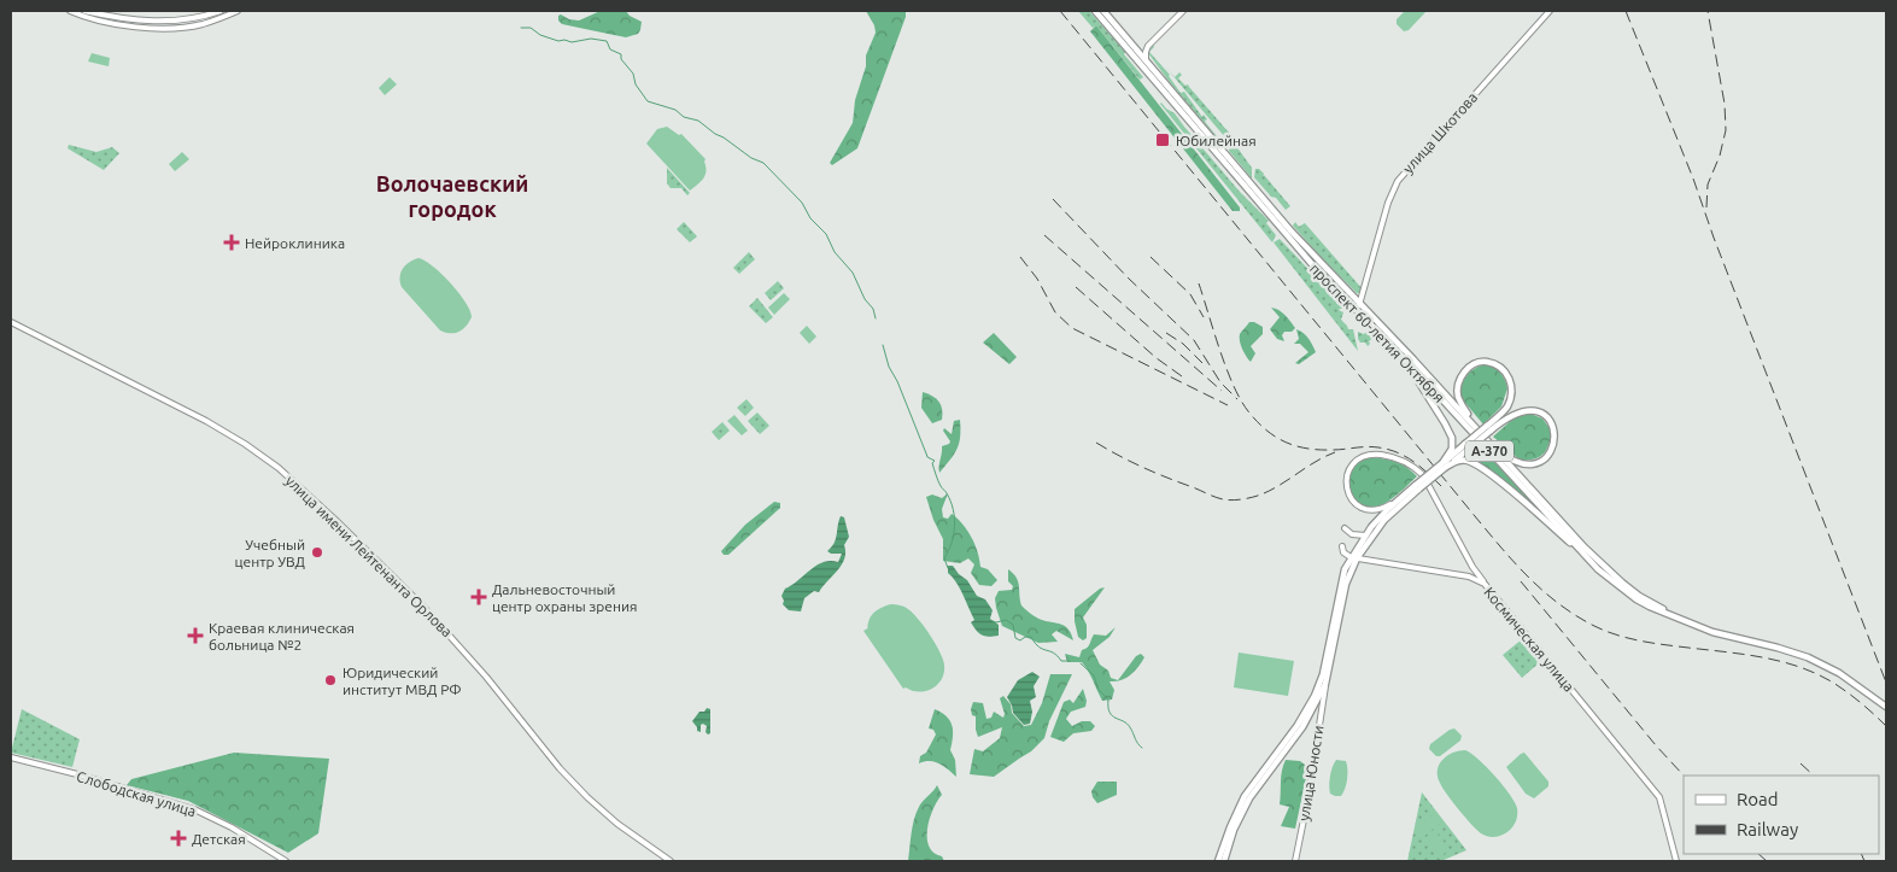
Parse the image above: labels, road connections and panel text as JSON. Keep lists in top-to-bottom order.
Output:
{
  "streets": {
    "main road": ["проспект 60-летия Октября", "А-370"],
    "street": [
      "улица Шкотова",
      "улица имени Лейтенанта Орлова",
      "Космическая улица",
      "улица Юности",
      "Слободская улица"
    ]
  },
  "crossings": [
    ["улица Шкотова", "проспект 60-летия Октября"]
  ],
  "districts": ["Волочаевский городок"],
  "places": {
    "transit": ["Юбилейная"],
    "health": [
      "Нейроклиника",
      "Дальневосточный центр охраны зрения",
      "Краевая клиническая больница №2",
      "Детская"
    ],
    "other": ["Учебный центр УВД", "Юридический институт МВД РФ"]
  },
  "legend": ["Road", "Railway"]
}
